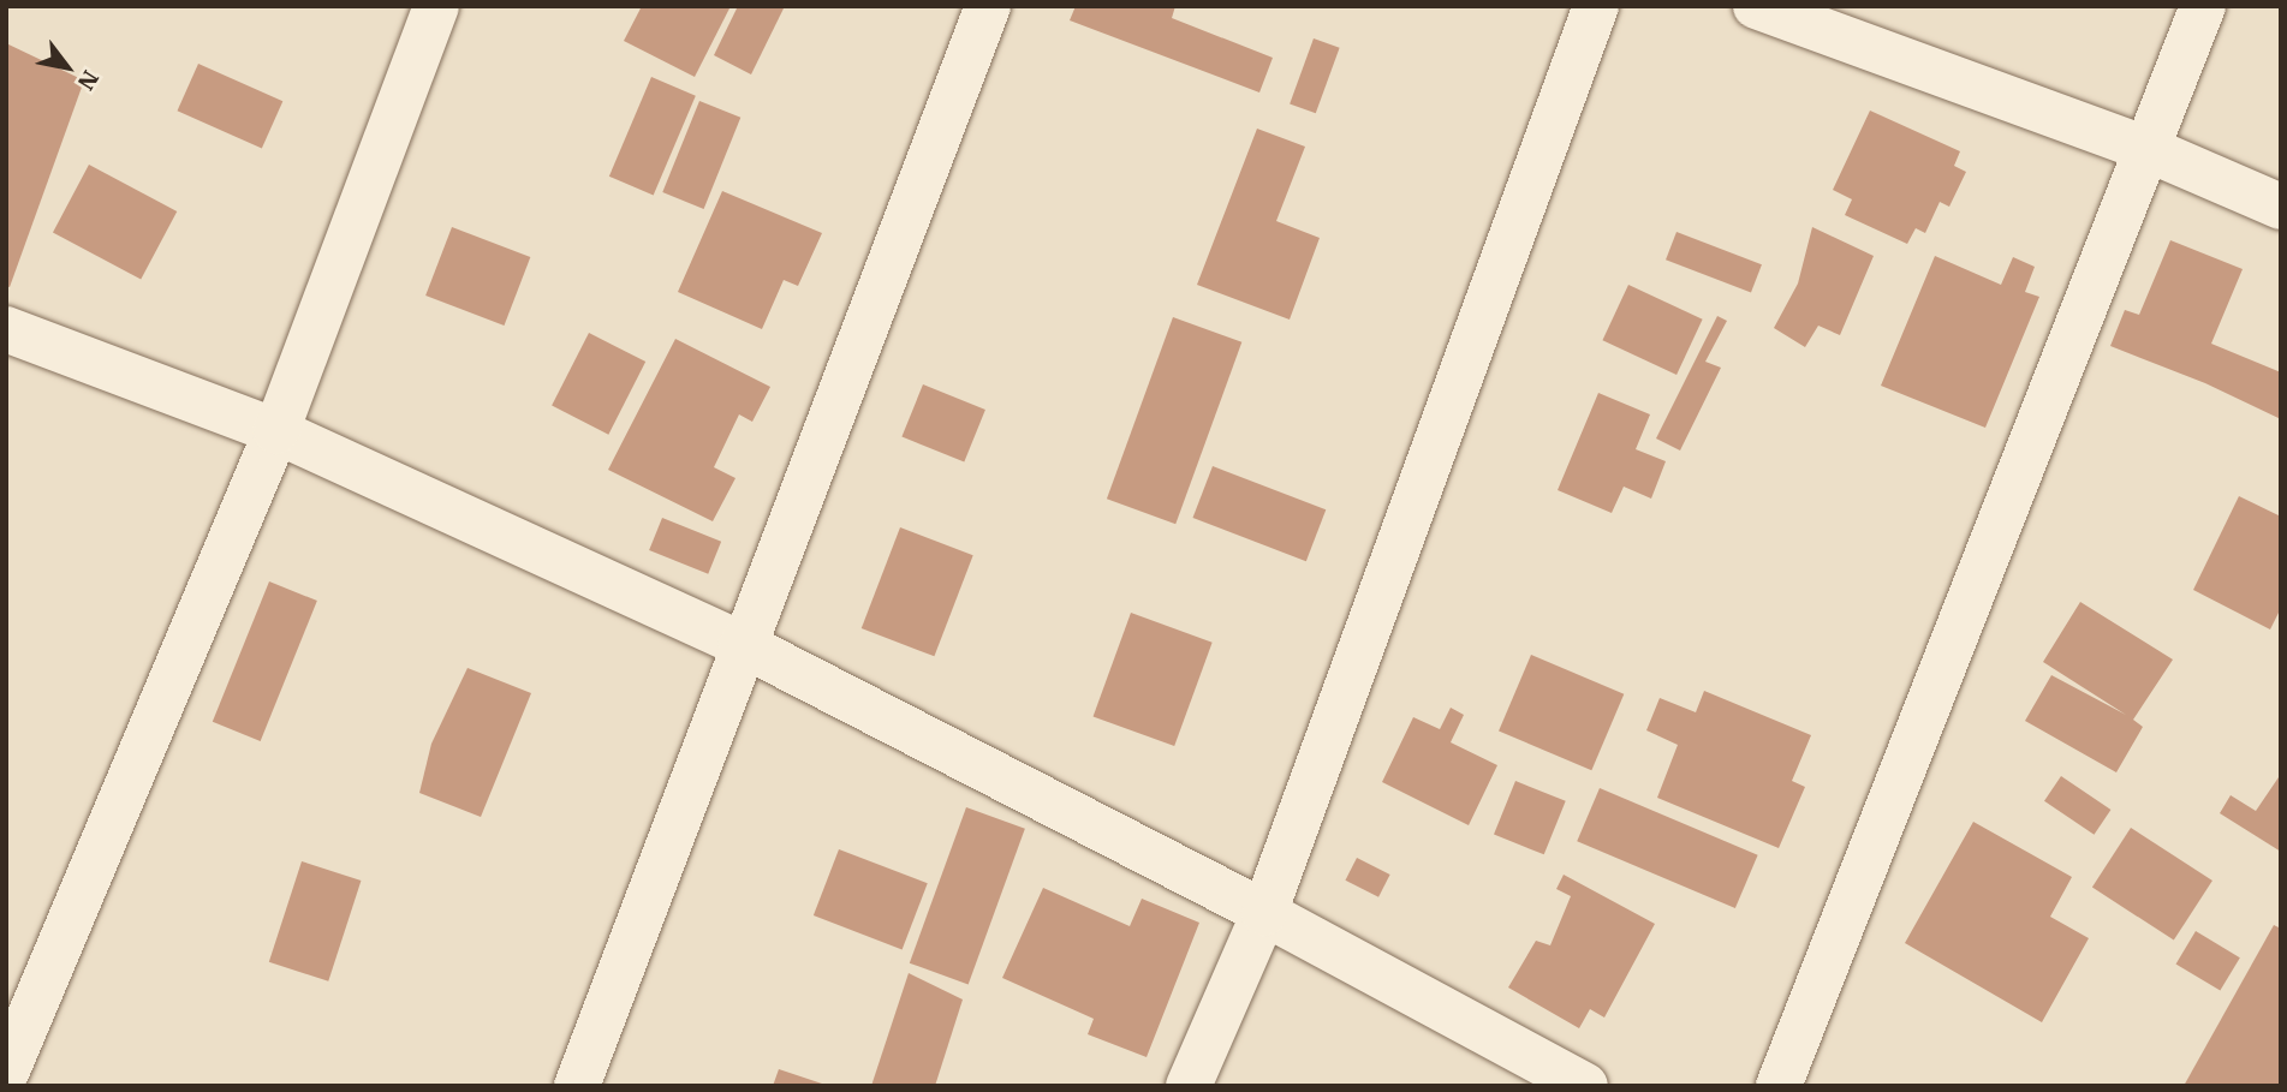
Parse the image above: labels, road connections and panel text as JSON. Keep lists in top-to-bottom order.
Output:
{
  "north": "bottom right"
}
